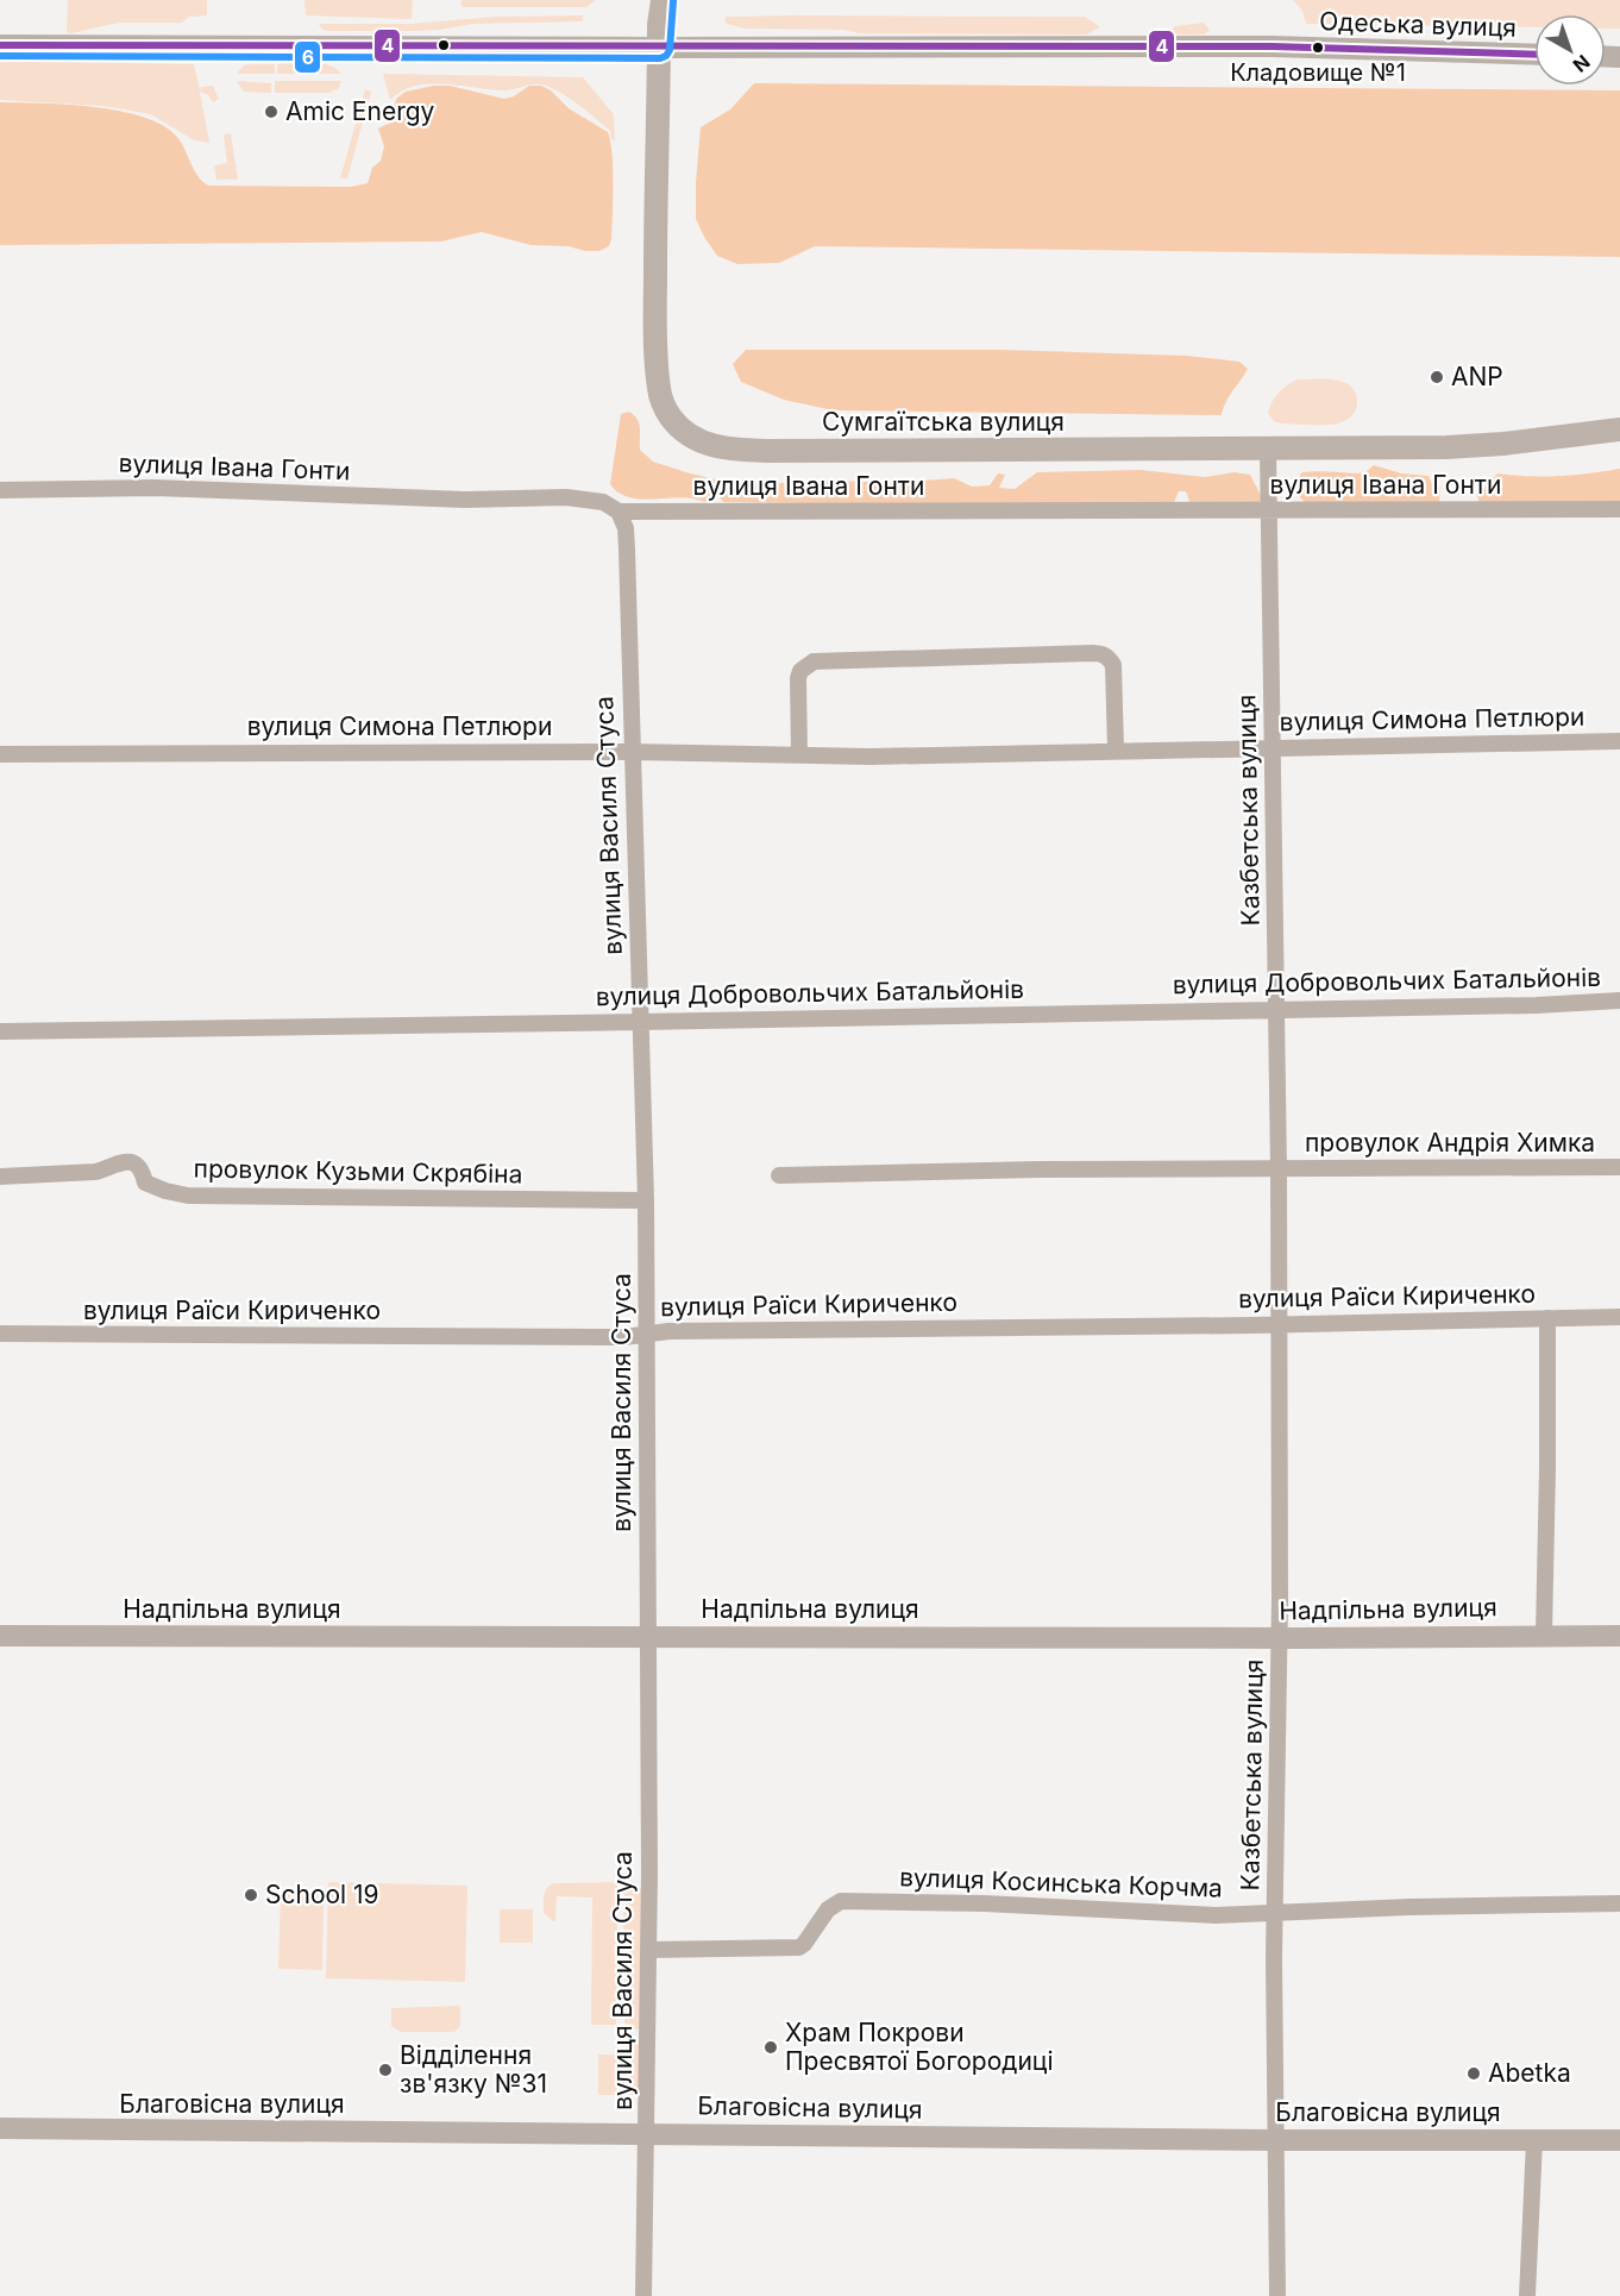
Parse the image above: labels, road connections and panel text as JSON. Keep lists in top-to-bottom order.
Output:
{
  "streets": {
    "main road": [
      "Одеська вулиця",
      "Сумгаїтська вулиця",
      "Надпільна вулиця",
      "Благовісна вулиця"
    ],
    "street": [
      "вулиця Івана Гонти",
      "вулиця Симона Петлюри",
      "Казбетська вулиця",
      "вулиця Василя Стуса",
      "вулиця Добровольчих Батальйонів",
      "провулок Андрія Химка",
      "провулок Кузьми Скрябіна",
      "вулиця Раїси Кириченко",
      "вулиця Косинська Корчма"
    ]
  },
  "crossings": [
    ["Одеська вулиця", "Сумгаїтська вулиця"],
    ["Сумгаїтська вулиця", "Казбетська вулиця"],
    ["вулиця Івана Гонти", "Казбетська вулиця"],
    ["вулиця Івана Гонти", "вулиця Василя Стуса"],
    ["вулиця Симона Петлюри", "Казбетська вулиця"],
    ["вулиця Симона Петлюри", "вулиця Василя Стуса"],
    ["Казбетська вулиця", "вулиця Добровольчих Батальйонів"],
    ["Казбетська вулиця", "провулок Андрія Химка"],
    ["Казбетська вулиця", "вулиця Раїси Кириченко"],
    ["Казбетська вулиця", "Надпільна вулиця"],
    ["Казбетська вулиця", "вулиця Косинська Корчма"],
    ["Казбетська вулиця", "Благовісна вулиця"],
    ["вулиця Василя Стуса", "вулиця Добровольчих Батальйонів"],
    ["вулиця Василя Стуса", "провулок Кузьми Скрябіна"],
    ["вулиця Василя Стуса", "вулиця Раїси Кириченко"],
    ["вулиця Василя Стуса", "Надпільна вулиця"],
    ["вулиця Василя Стуса", "вулиця Косинська Корчма"],
    ["вулиця Василя Стуса", "Благовісна вулиця"]
  ],
  "places": [
    "Кладовище №1",
    "Amic Energy",
    "ANP",
    "School 19",
    "Храм Покрови Пресвятої Богородиці",
    "Відділення зв'язку №31",
    "Abetka"
  ],
  "lines": ["transit line 6", "transit line 4"],
  "north": "bottom right"
}
